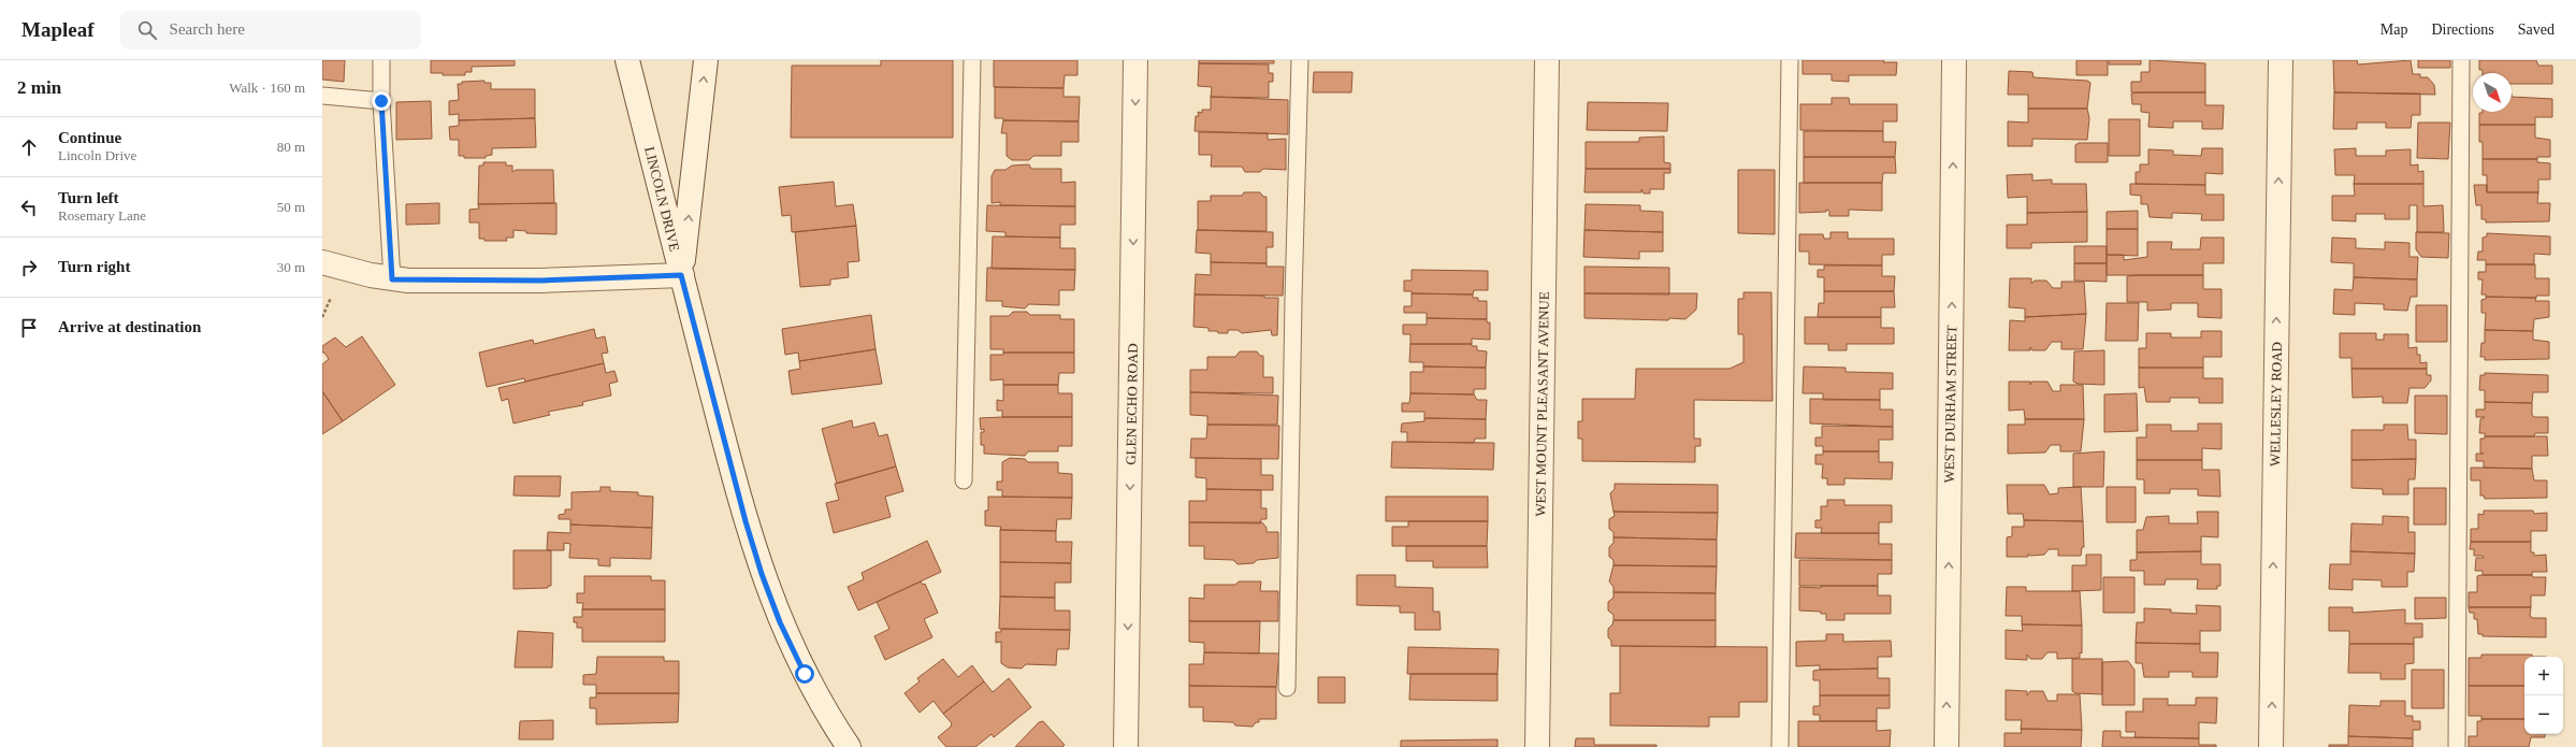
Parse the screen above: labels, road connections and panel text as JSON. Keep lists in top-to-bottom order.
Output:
{
  "streets": {
    "street": [
      "LINCOLN DRIVE",
      "GLEN ECHO ROAD",
      "WEST MOUNT PLEASANT AVENUE",
      "WEST DURHAM STREET",
      "WELLESLEY ROAD"
    ]
  },
  "one_way": ["GLEN ECHO ROAD", "WEST DURHAM STREET", "WELLESLEY ROAD"],
  "north": "bottom right",
  "page": {
    "header": "Mapleaf",
    "search": "Search here",
    "nav": ["Map", "Directions", "Saved"],
    "heading": ["2 min", "Walk · 160 m"],
    "list": [
      ["Continue", "Lincoln Drive", "80 m"],
      ["Turn left", "Rosemary Lane", "50 m"],
      ["Turn right", "30 m"],
      "Arrive at destination"
    ],
    "map_buttons": ["+", "−"]
  }
}
